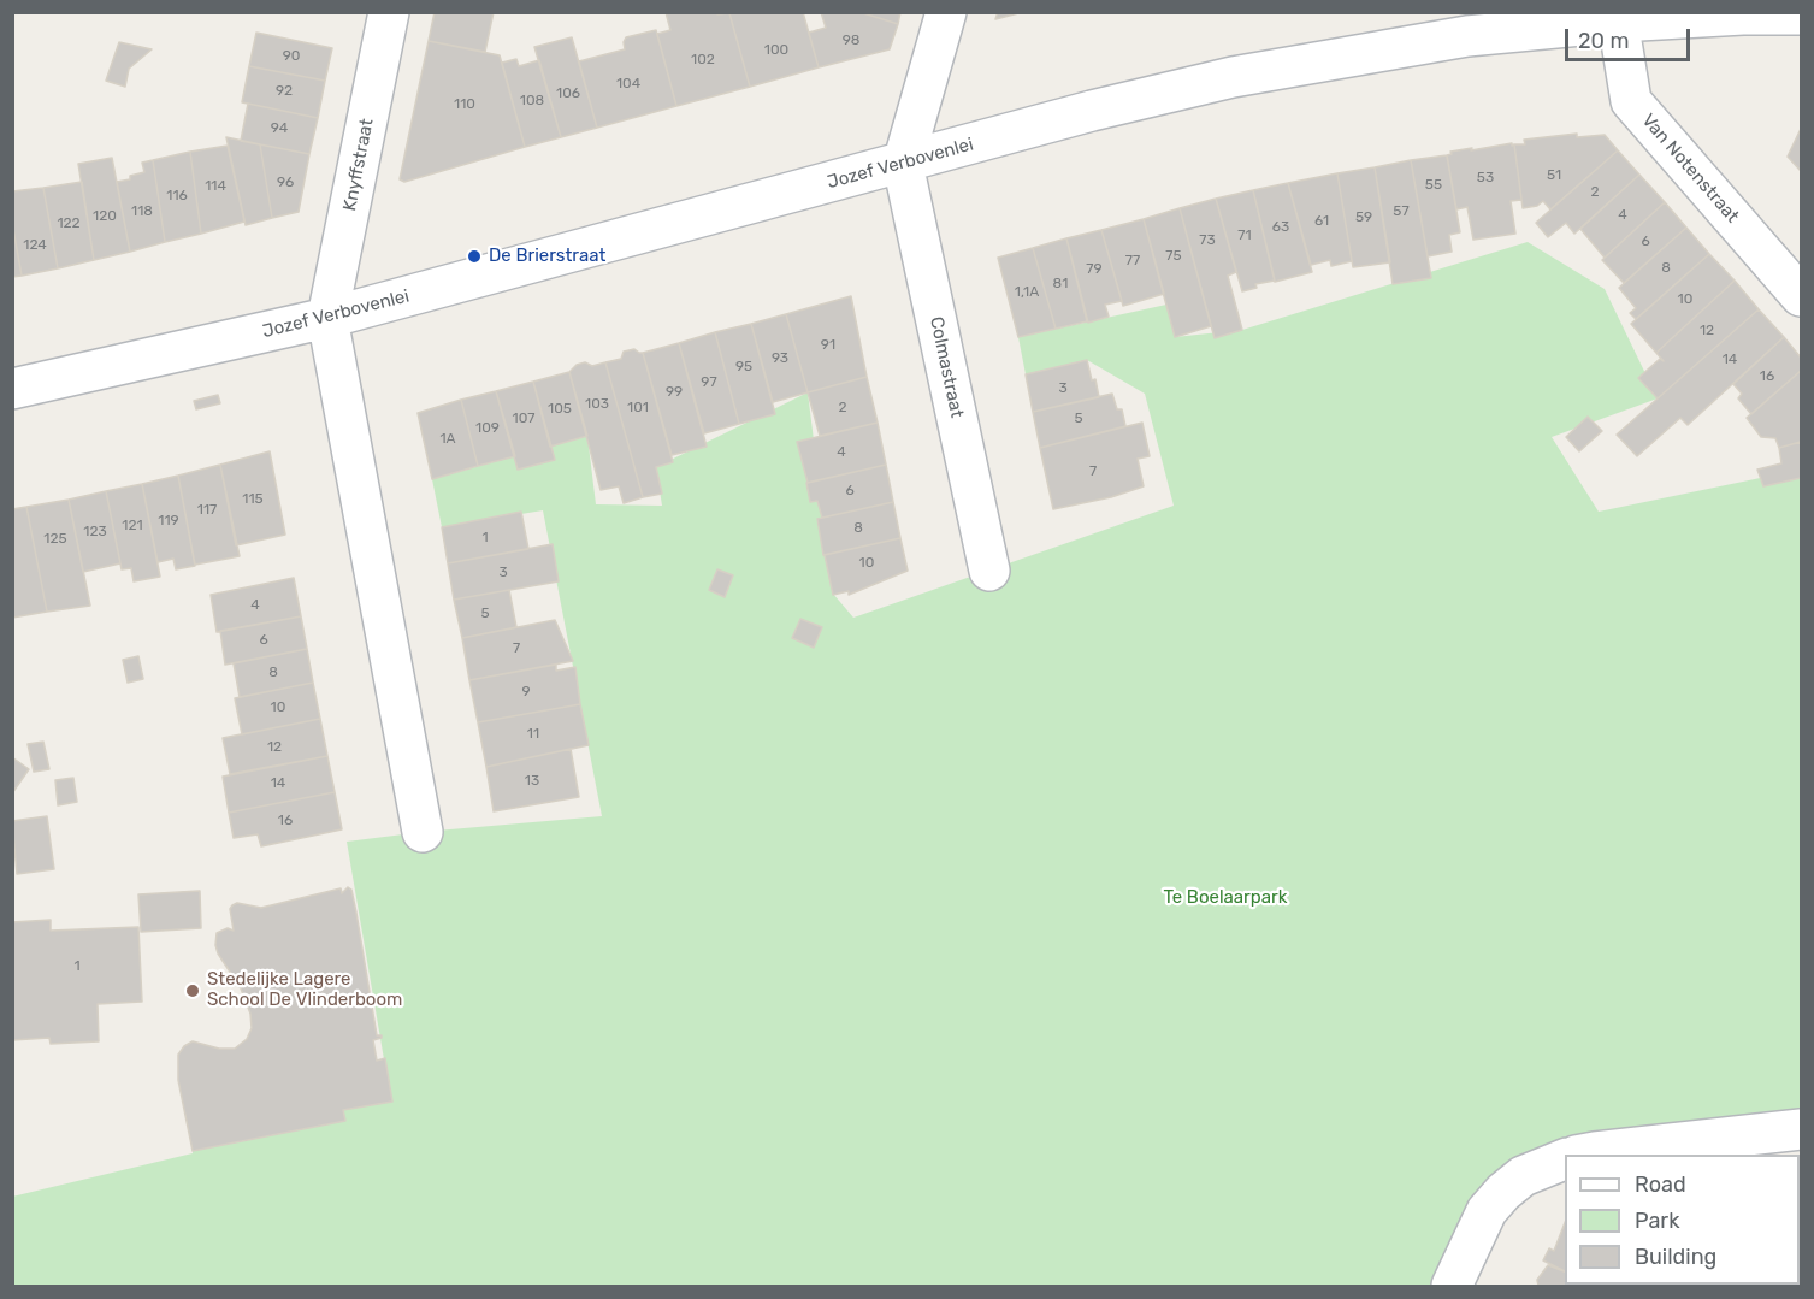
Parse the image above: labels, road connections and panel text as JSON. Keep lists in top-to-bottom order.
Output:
{
  "streets": {
    "street": [
      "Jozef Verbovenlei",
      "Knyffstraat",
      "Van Notenstraat",
      "Colmastraat"
    ]
  },
  "crossings": [
    ["Jozef Verbovenlei", "Knyffstraat"],
    ["Jozef Verbovenlei", "Van Notenstraat"],
    ["Jozef Verbovenlei", "Colmastraat"]
  ],
  "parks": ["Te Boelaarpark"],
  "places": ["De Brierstraat", "Stedelijke Lagere School De Vlinderboom"],
  "house_numbers": [
    "98",
    "100",
    "90",
    "102",
    "104",
    "92",
    "106",
    "108",
    "110",
    "94",
    "51",
    "53",
    "96",
    "55",
    "114",
    "2",
    "116",
    "118",
    "57",
    "4",
    "120",
    "59",
    "61",
    "122",
    "63",
    "71",
    "73",
    "6",
    "124",
    "75",
    "77",
    "8",
    "79",
    "81",
    "1,1A",
    "10",
    "12",
    "91",
    "93",
    "14",
    "95",
    "16",
    "97",
    "3",
    "99",
    "103",
    "101",
    "2",
    "105",
    "107",
    "5",
    "109",
    "1A",
    "4",
    "7",
    "6",
    "115",
    "117",
    "119",
    "121",
    "8",
    "123",
    "1",
    "125",
    "10",
    "3",
    "4",
    "5",
    "6",
    "7",
    "8",
    "9",
    "10",
    "11",
    "12",
    "13",
    "14",
    "16",
    "1"
  ],
  "legend": ["Road", "Park", "Building"],
  "scale_bar": "20 m"
}
